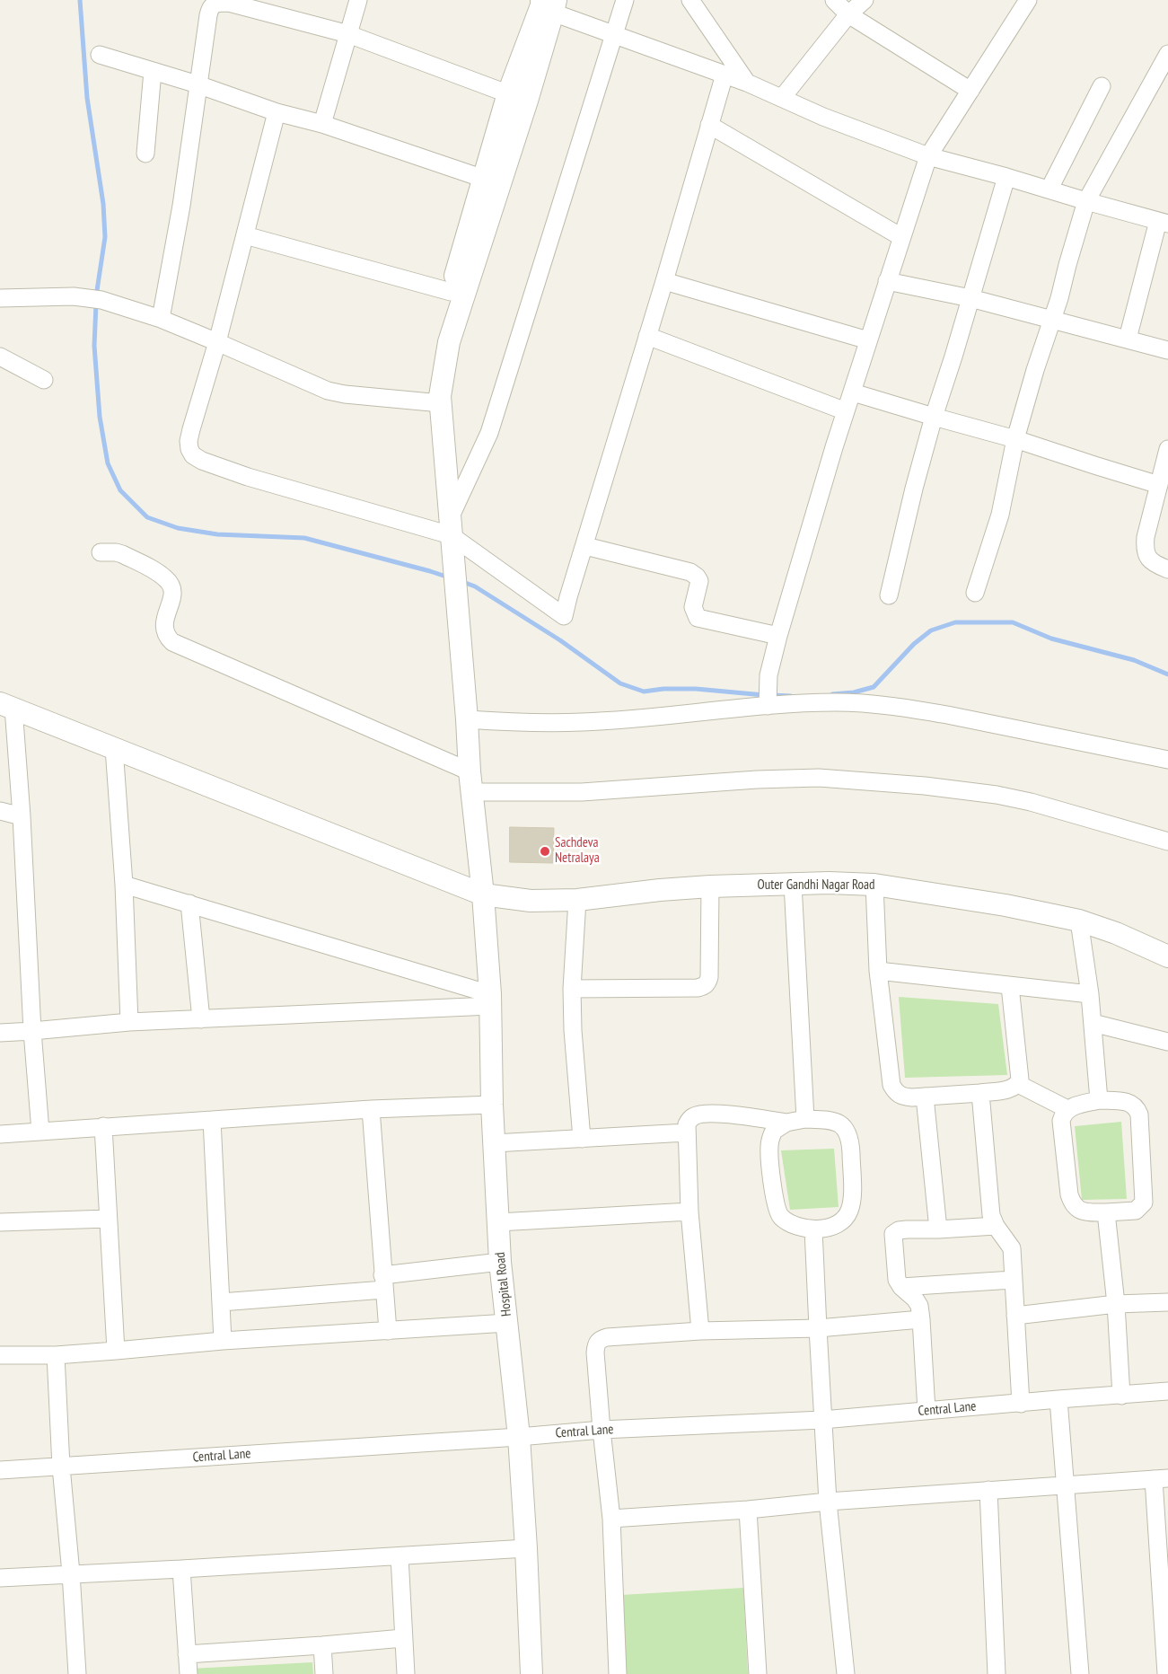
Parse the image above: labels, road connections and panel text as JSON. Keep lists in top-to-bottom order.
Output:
{
  "streets": {
    "street": ["Outer Gandhi Nagar Road", "Hospital Road", "Central Lane"]
  },
  "crossings": [
    ["Outer Gandhi Nagar Road", "Hospital Road"],
    ["Hospital Road", "Central Lane"]
  ],
  "places": ["Sachdeva Netralaya"]
}
